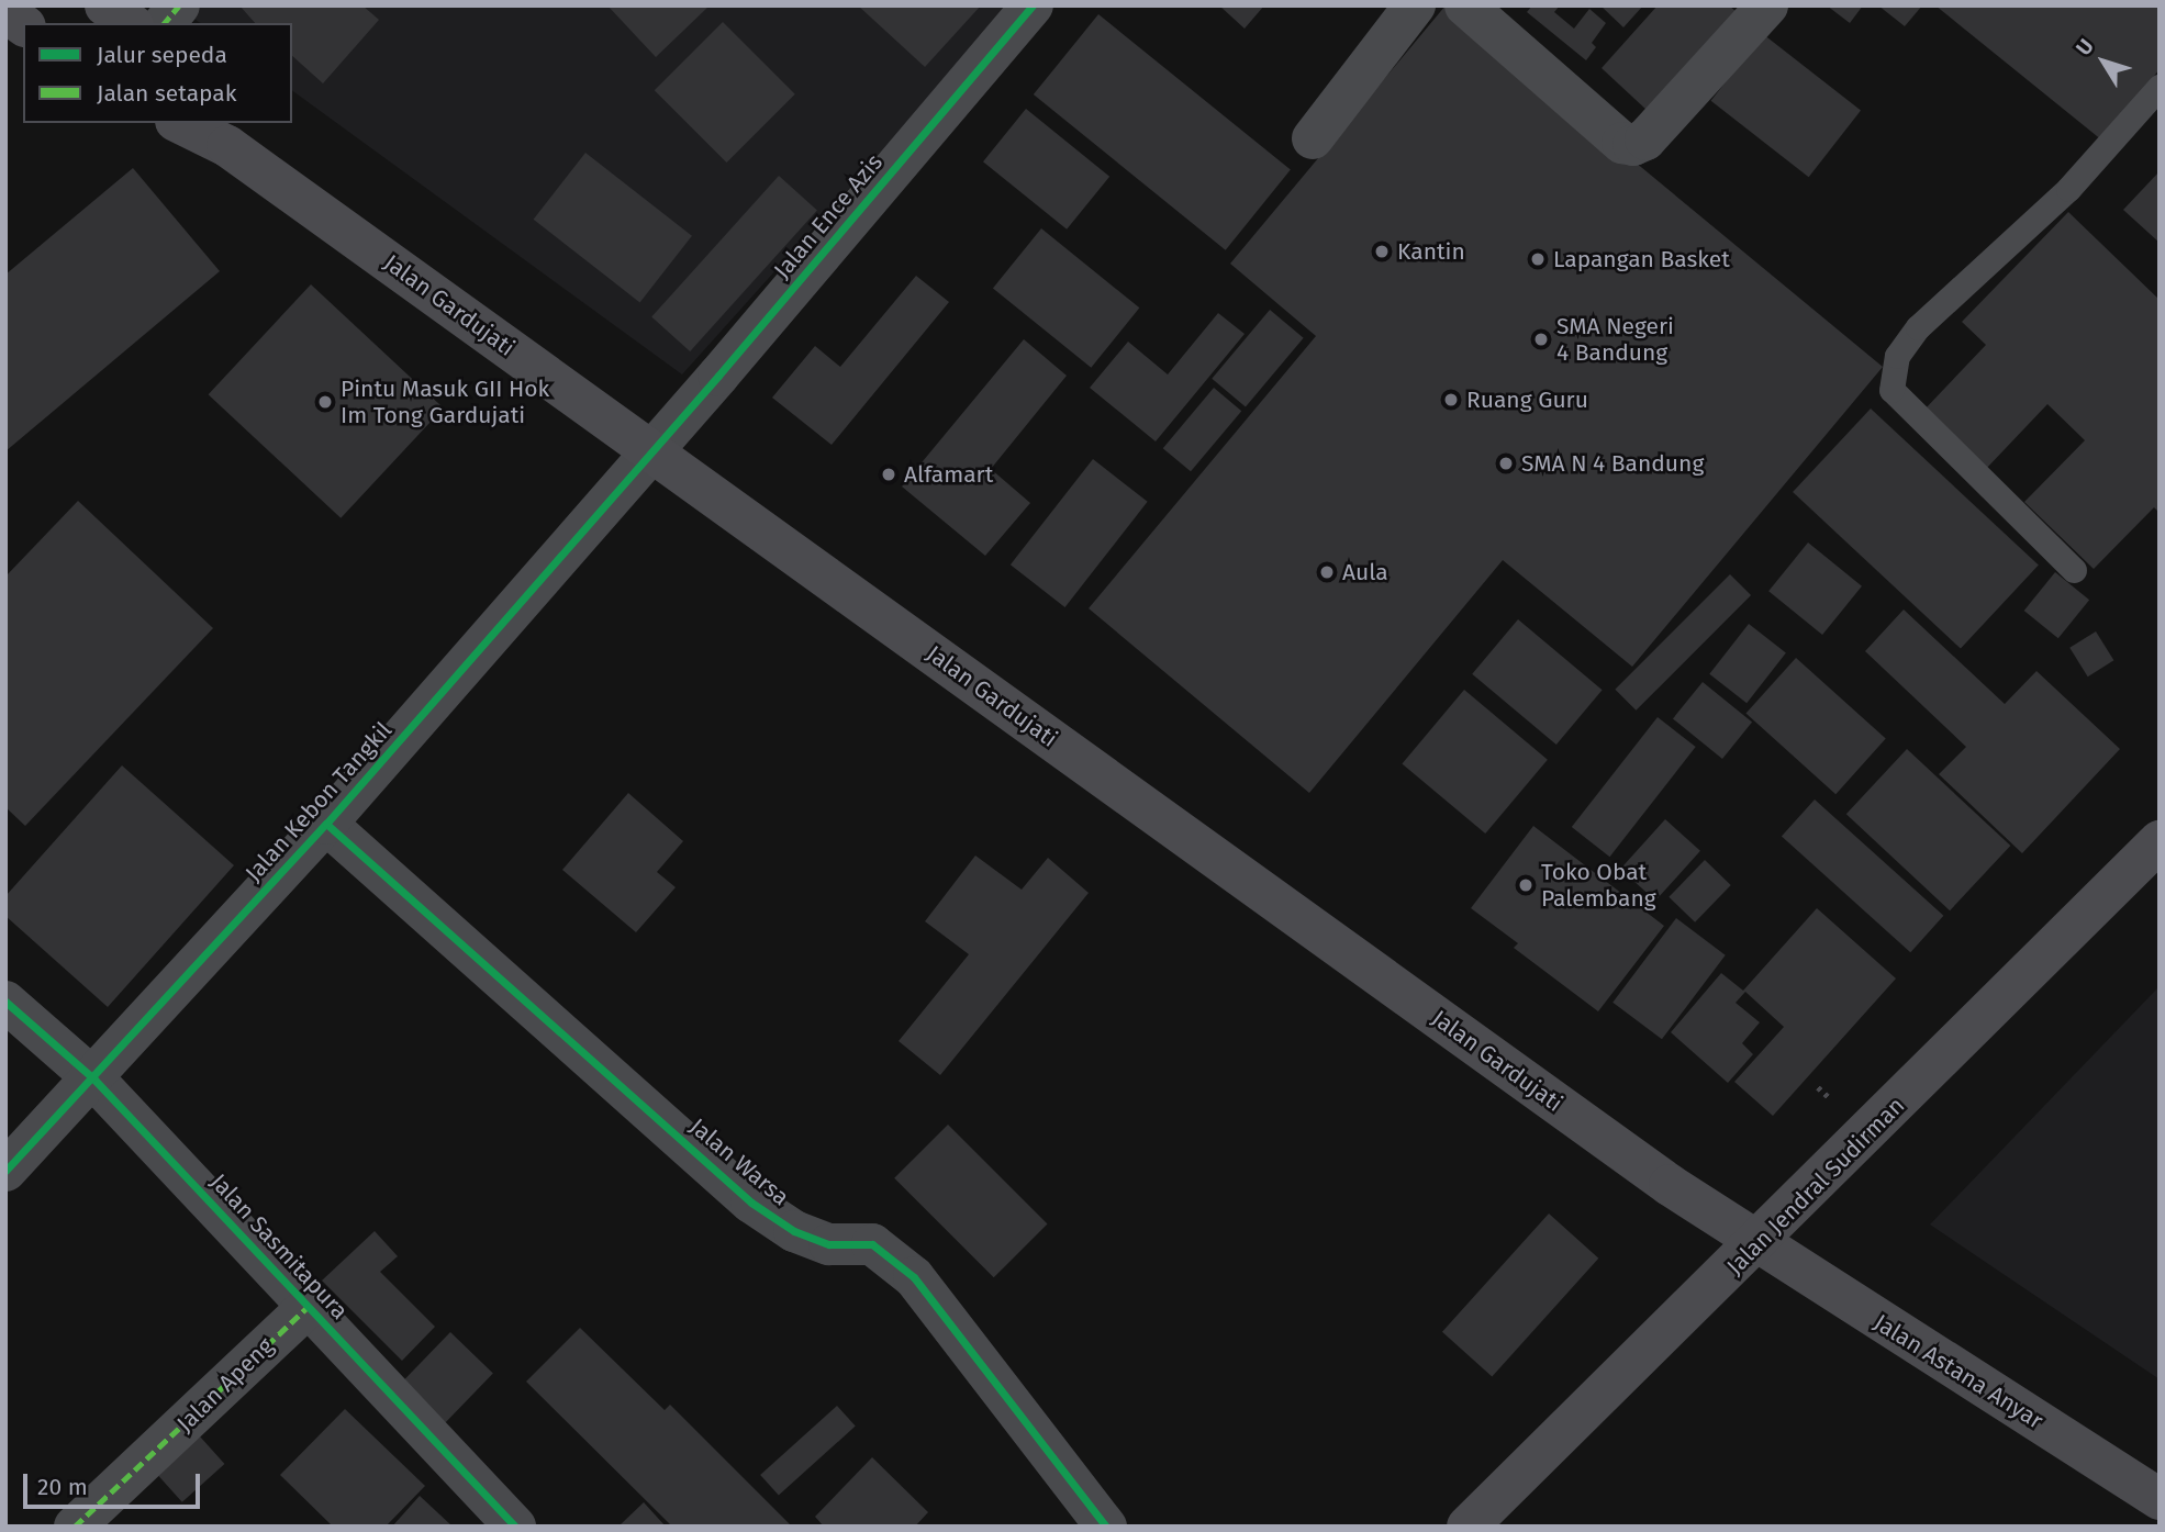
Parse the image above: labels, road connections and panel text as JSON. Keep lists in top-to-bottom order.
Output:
{
  "streets": {
    "main road": ["Jalan Gardujati", "Jalan Jendral Sudirman", "Jalan Astana Anyar"],
    "street": [
      "Jalan Ence Azis",
      "Jalan Kebon Tangkil",
      "Jalan Warsa",
      "Jalan Sasmitapura",
      "Jalan Apeng"
    ]
  },
  "crossings": [
    ["Jalan Ence Azis", "Jalan Gardujati"],
    ["Jalan Ence Azis", "Jalan Kebon Tangkil"],
    ["Jalan Gardujati", "Jalan Kebon Tangkil"],
    ["Jalan Gardujati", "Jalan Jendral Sudirman"],
    ["Jalan Gardujati", "Jalan Astana Anyar"],
    ["Jalan Kebon Tangkil", "Jalan Warsa"],
    ["Jalan Kebon Tangkil", "Jalan Sasmitapura"],
    ["Jalan Jendral Sudirman", "Jalan Astana Anyar"],
    ["Jalan Sasmitapura", "Jalan Apeng"]
  ],
  "places": [
    "Kantin",
    "Lapangan Basket",
    "SMA Negeri 4 Bandung",
    "Ruang Guru",
    "Pintu Masuk GII Hok Im Tong Gardujati",
    "SMA N 4 Bandung",
    "Alfamart",
    "Aula",
    "Toko Obat Palembang"
  ],
  "legend": ["Jalur sepeda", "Jalan setapak"],
  "scale_bar": "20 m",
  "north": "top left"
}
